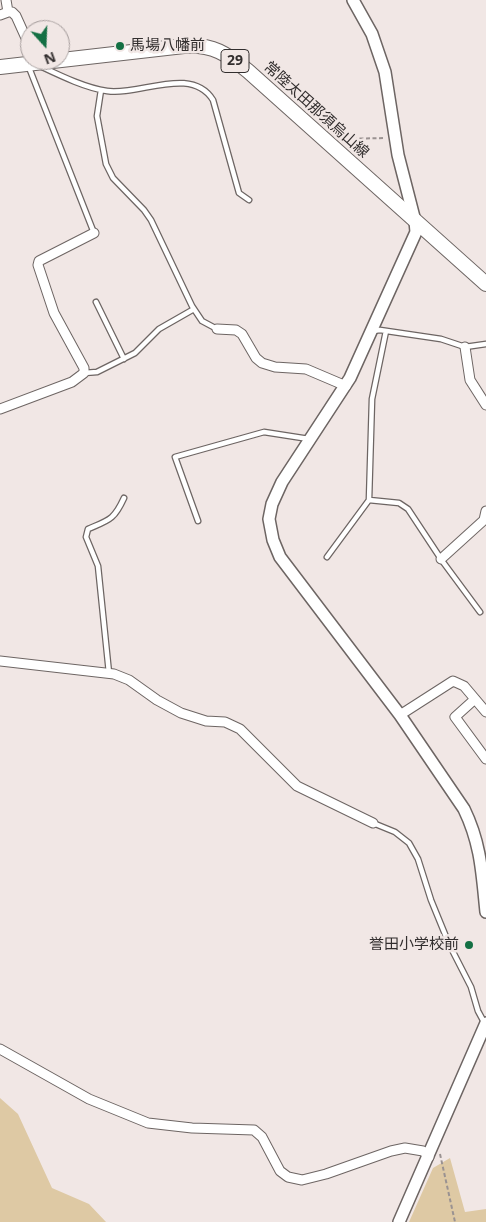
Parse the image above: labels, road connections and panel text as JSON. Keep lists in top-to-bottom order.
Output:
{
  "streets": {
    "main road": ["29", "常陸太田那須烏山線"]
  },
  "places": ["馬場八幡前", "誉田小学校前"],
  "north": "bottom"
}
